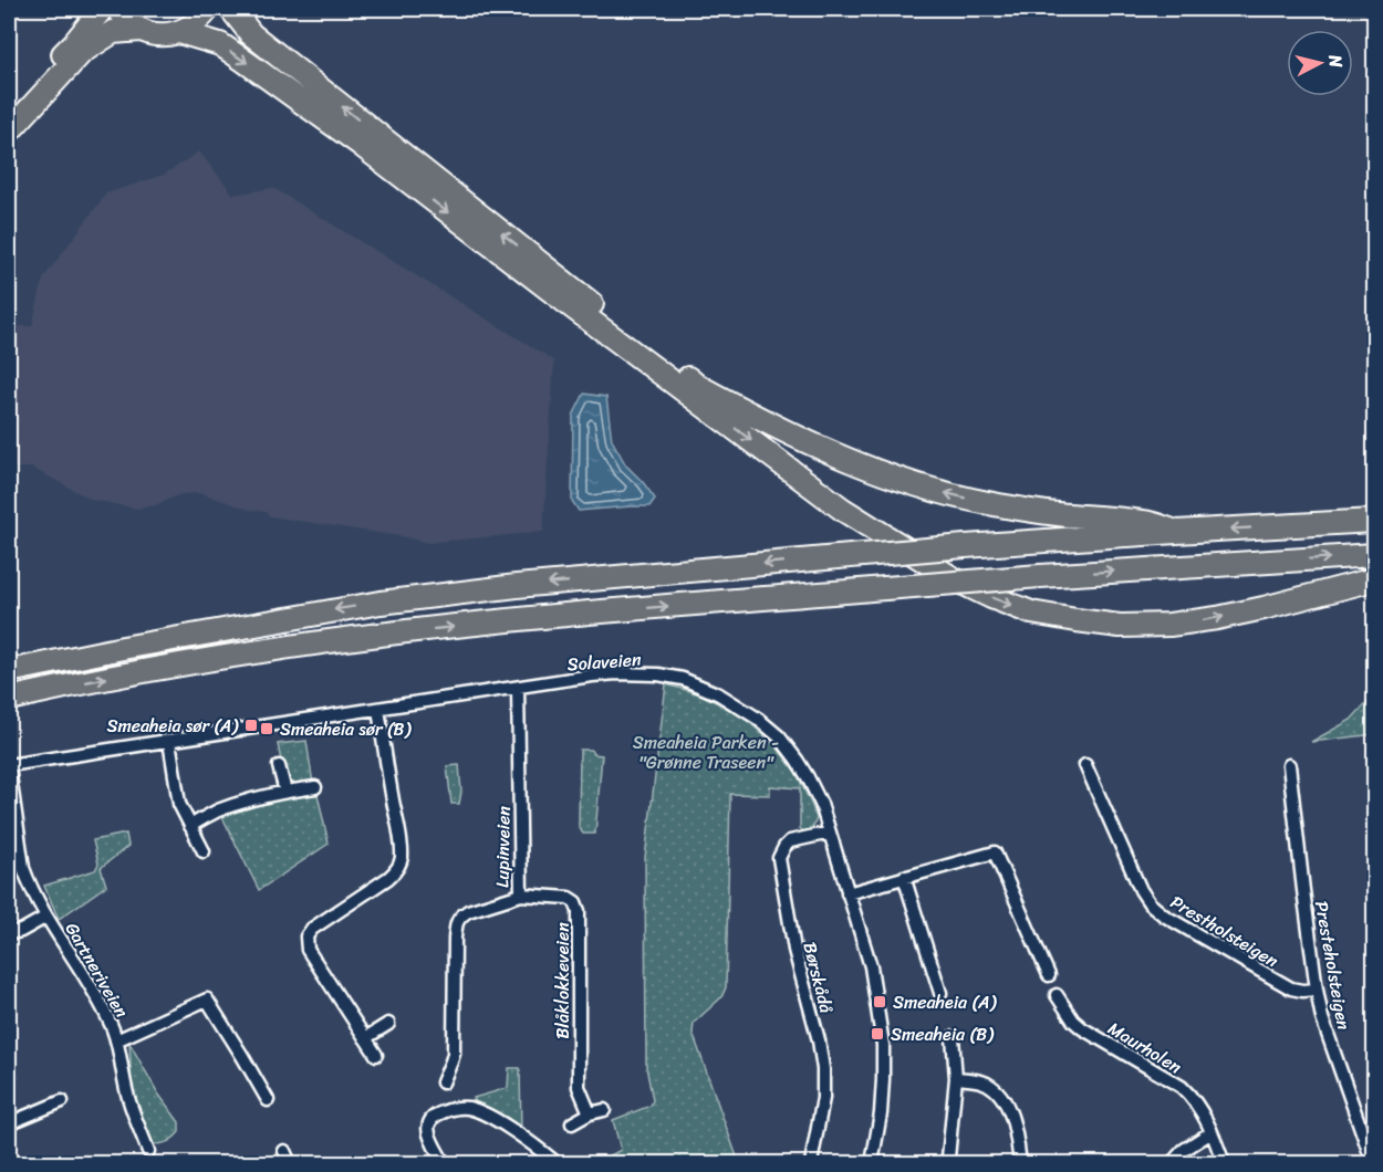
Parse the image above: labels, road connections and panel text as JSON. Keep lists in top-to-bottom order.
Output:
{
  "streets": {
    "street": [
      "Solaveien",
      "Lupinveien",
      "Prestholsteigen",
      "Presteholsteigen",
      "Gartneriveien",
      "Børskådå",
      "Blåklokkeveien",
      "Maurholen"
    ]
  },
  "crossings": [
    ["Solaveien", "Lupinveien"],
    ["Solaveien", "Gartneriveien"],
    ["Solaveien", "Børskådå"],
    ["Lupinveien", "Blåklokkeveien"],
    ["Prestholsteigen", "Presteholsteigen"]
  ],
  "parks": ["Smeaheia Parken - \"Grønne Traseen\""],
  "places": {
    "transit": [
      "Smeaheia sør (A)",
      "Smeaheia sør (B)",
      "Smeaheia (A)",
      "Smeaheia (B)"
    ]
  },
  "north": "right"
}
